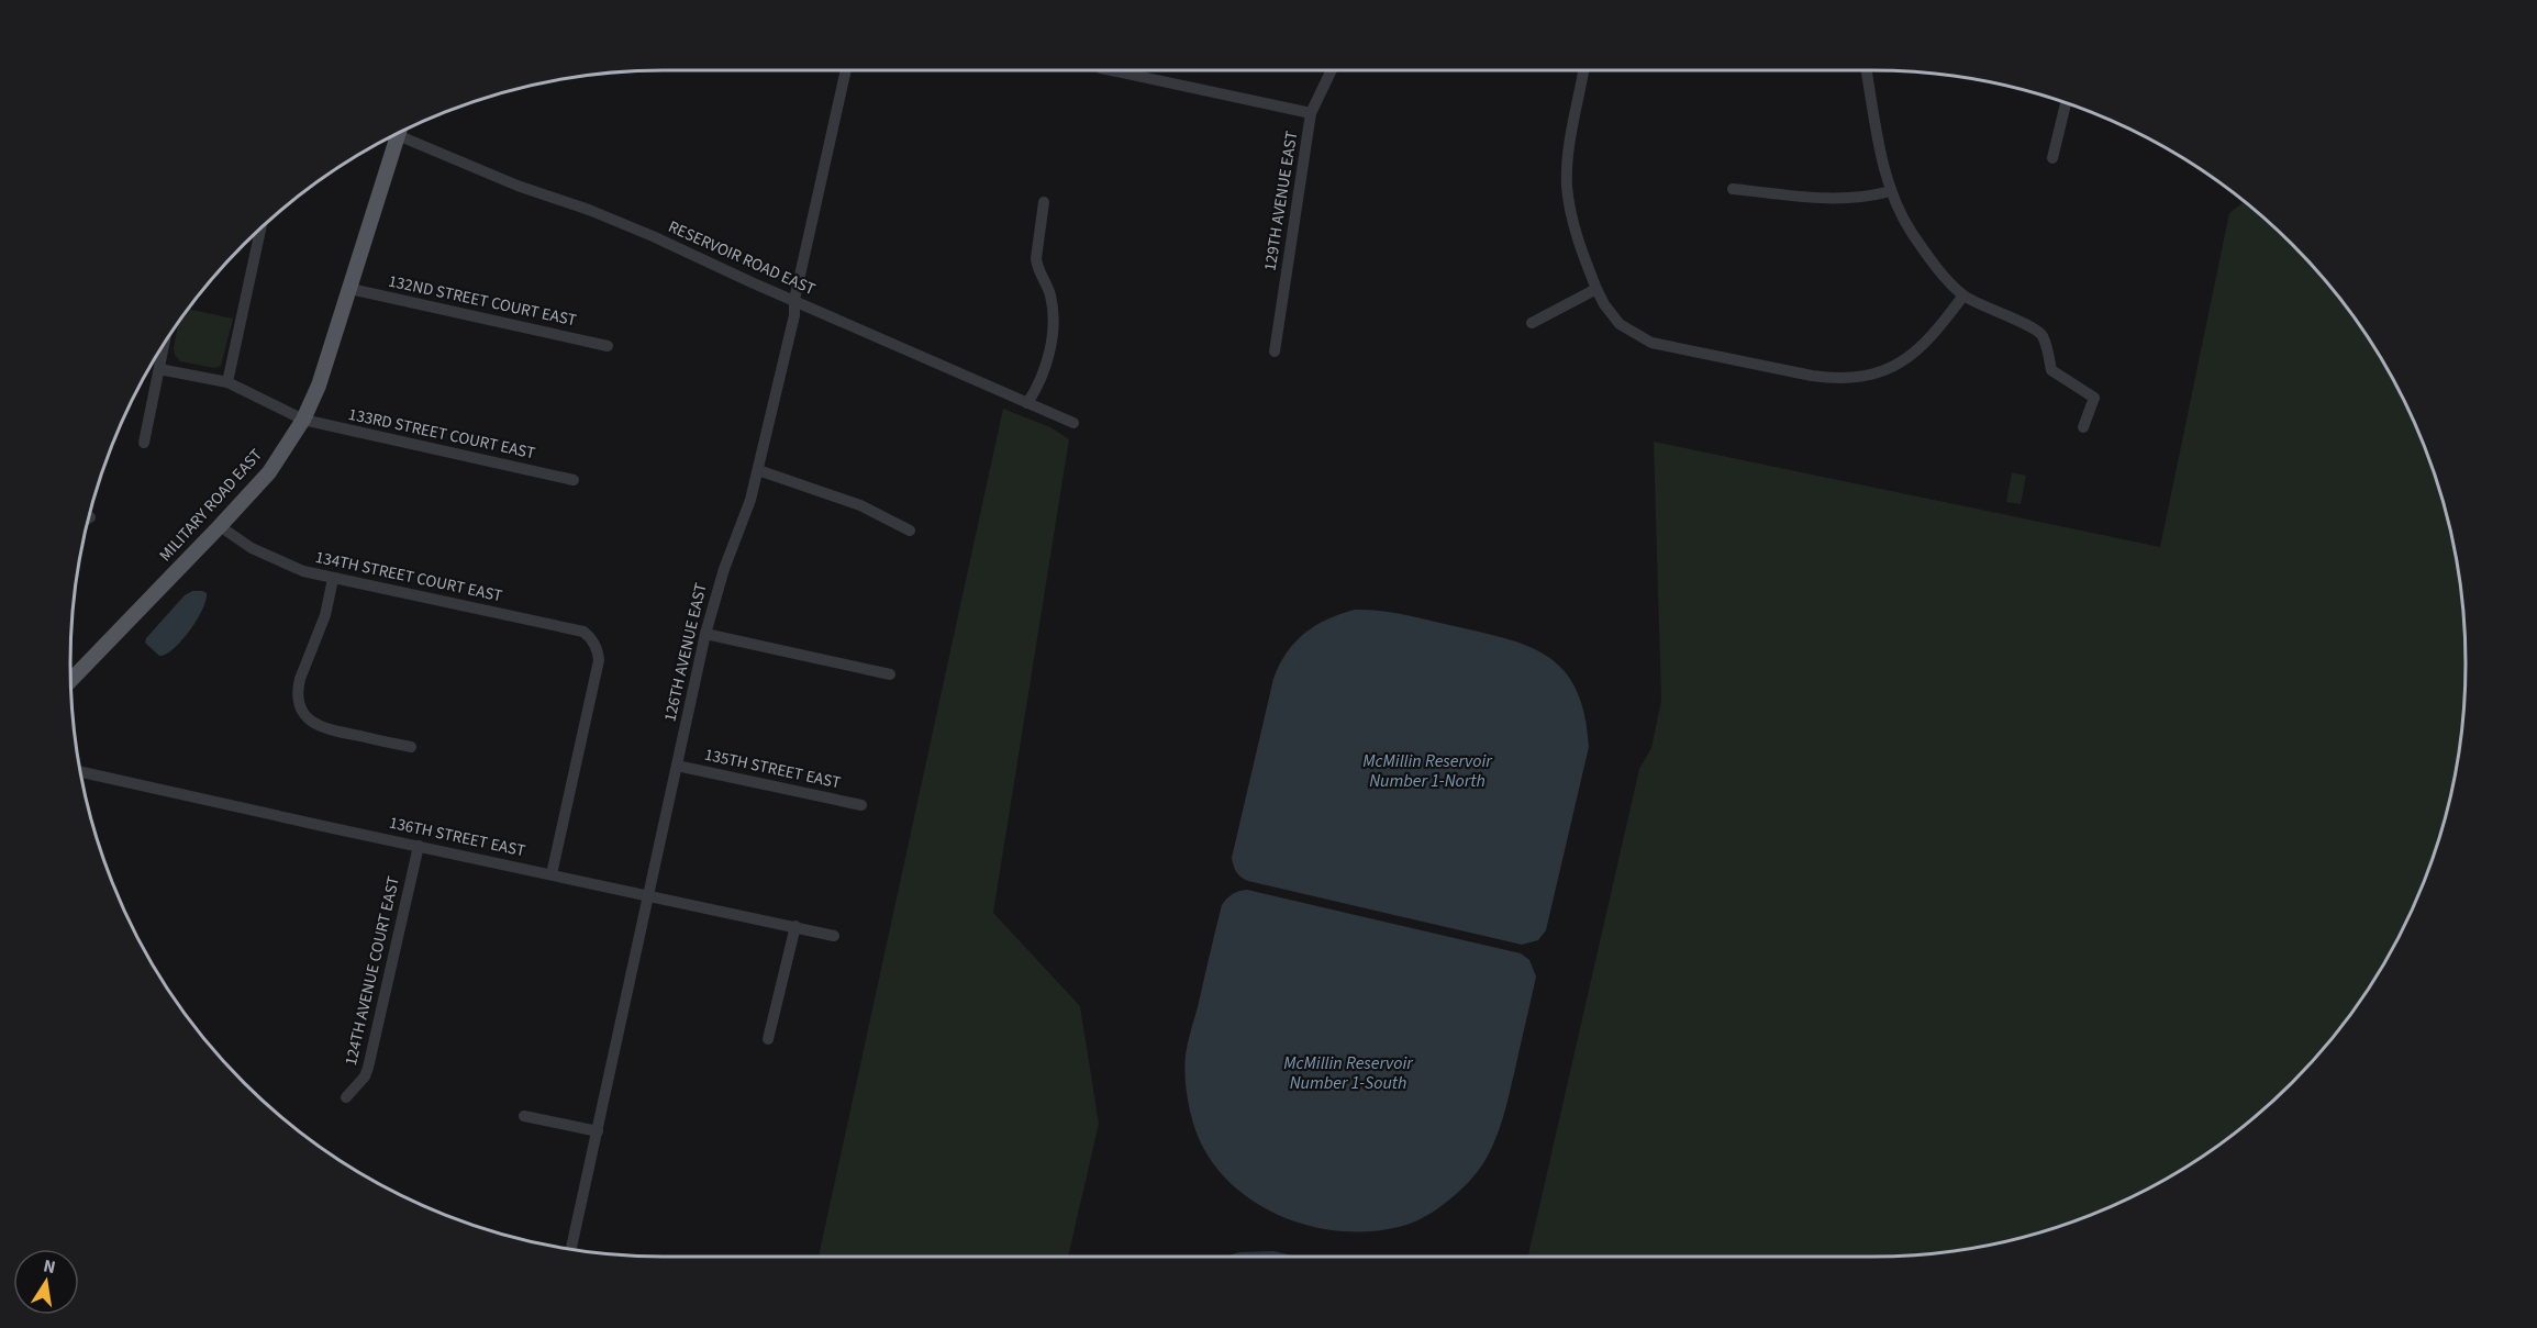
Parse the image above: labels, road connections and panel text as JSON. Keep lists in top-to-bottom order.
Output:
{
  "streets": {
    "main road": ["MILITARY ROAD EAST"],
    "street": [
      "129TH AVENUE EAST",
      "RESERVOIR ROAD EAST",
      "132ND STREET COURT EAST",
      "133RD STREET COURT EAST",
      "134TH STREET COURT EAST",
      "126TH AVENUE EAST",
      "135TH STREET EAST",
      "136TH STREET EAST",
      "124TH AVENUE COURT EAST"
    ]
  },
  "crossings": [
    ["RESERVOIR ROAD EAST", "126TH AVENUE EAST"],
    ["132ND STREET COURT EAST", "MILITARY ROAD EAST"],
    ["133RD STREET COURT EAST", "MILITARY ROAD EAST"],
    ["MILITARY ROAD EAST", "134TH STREET COURT EAST"],
    ["134TH STREET COURT EAST", "136TH STREET EAST"],
    ["126TH AVENUE EAST", "135TH STREET EAST"],
    ["126TH AVENUE EAST", "136TH STREET EAST"],
    ["136TH STREET EAST", "124TH AVENUE COURT EAST"]
  ],
  "water": ["McMillin Reservoir Number 1-North", "McMillin Reservoir Number 1-South"],
  "north": "top"
}
